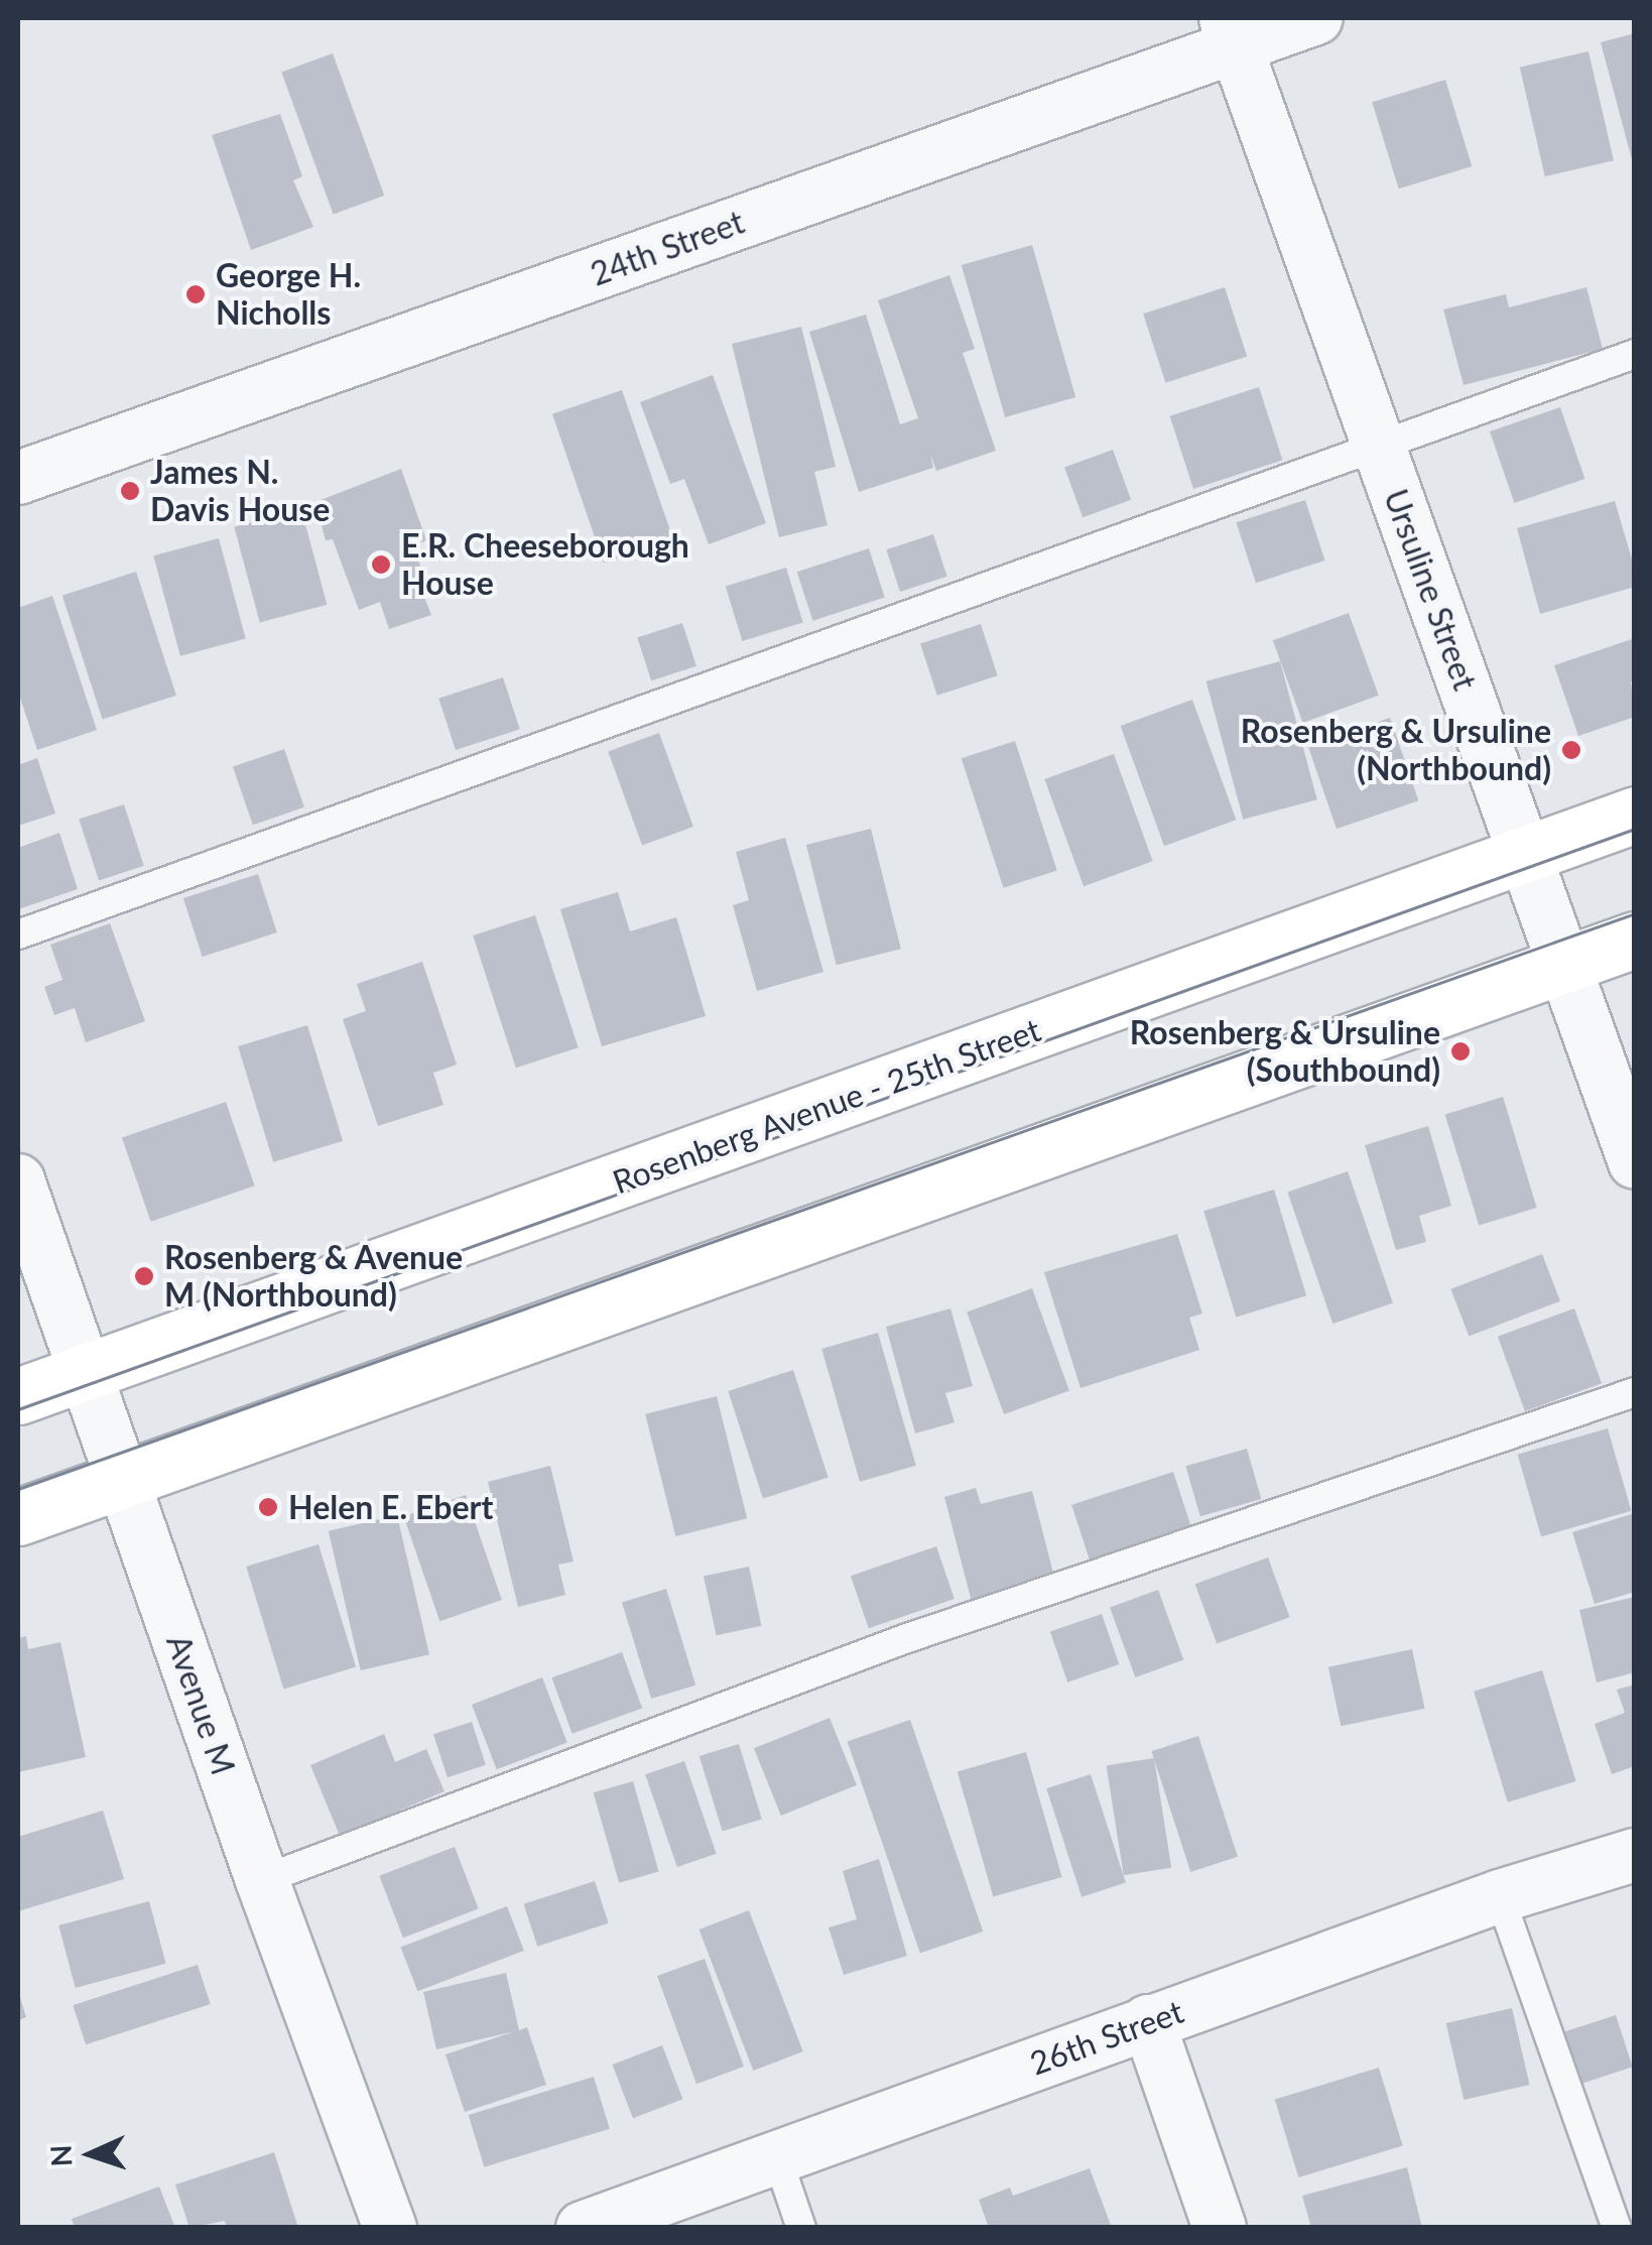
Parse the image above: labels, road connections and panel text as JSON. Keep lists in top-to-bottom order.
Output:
{
  "streets": {
    "main road": ["Rosenberg Avenue - 25th Street"],
    "street": [
      "24th Street",
      "Ursuline Street",
      "Avenue M",
      "26th Street"
    ]
  },
  "crossings": [
    ["24th Street", "Ursuline Street"],
    ["Ursuline Street", "Rosenberg Avenue - 25th Street"],
    ["Rosenberg Avenue - 25th Street", "Avenue M"]
  ],
  "places": [
    "George H. Nicholls",
    "James N. Davis House",
    "E.R. Cheeseborough House",
    "Rosenberg & Ursuline (Northbound)",
    "Rosenberg & Ursuline (Southbound)",
    "Rosenberg & Avenue M (Northbound)",
    "Helen E. Ebert"
  ],
  "north": "left"
}
